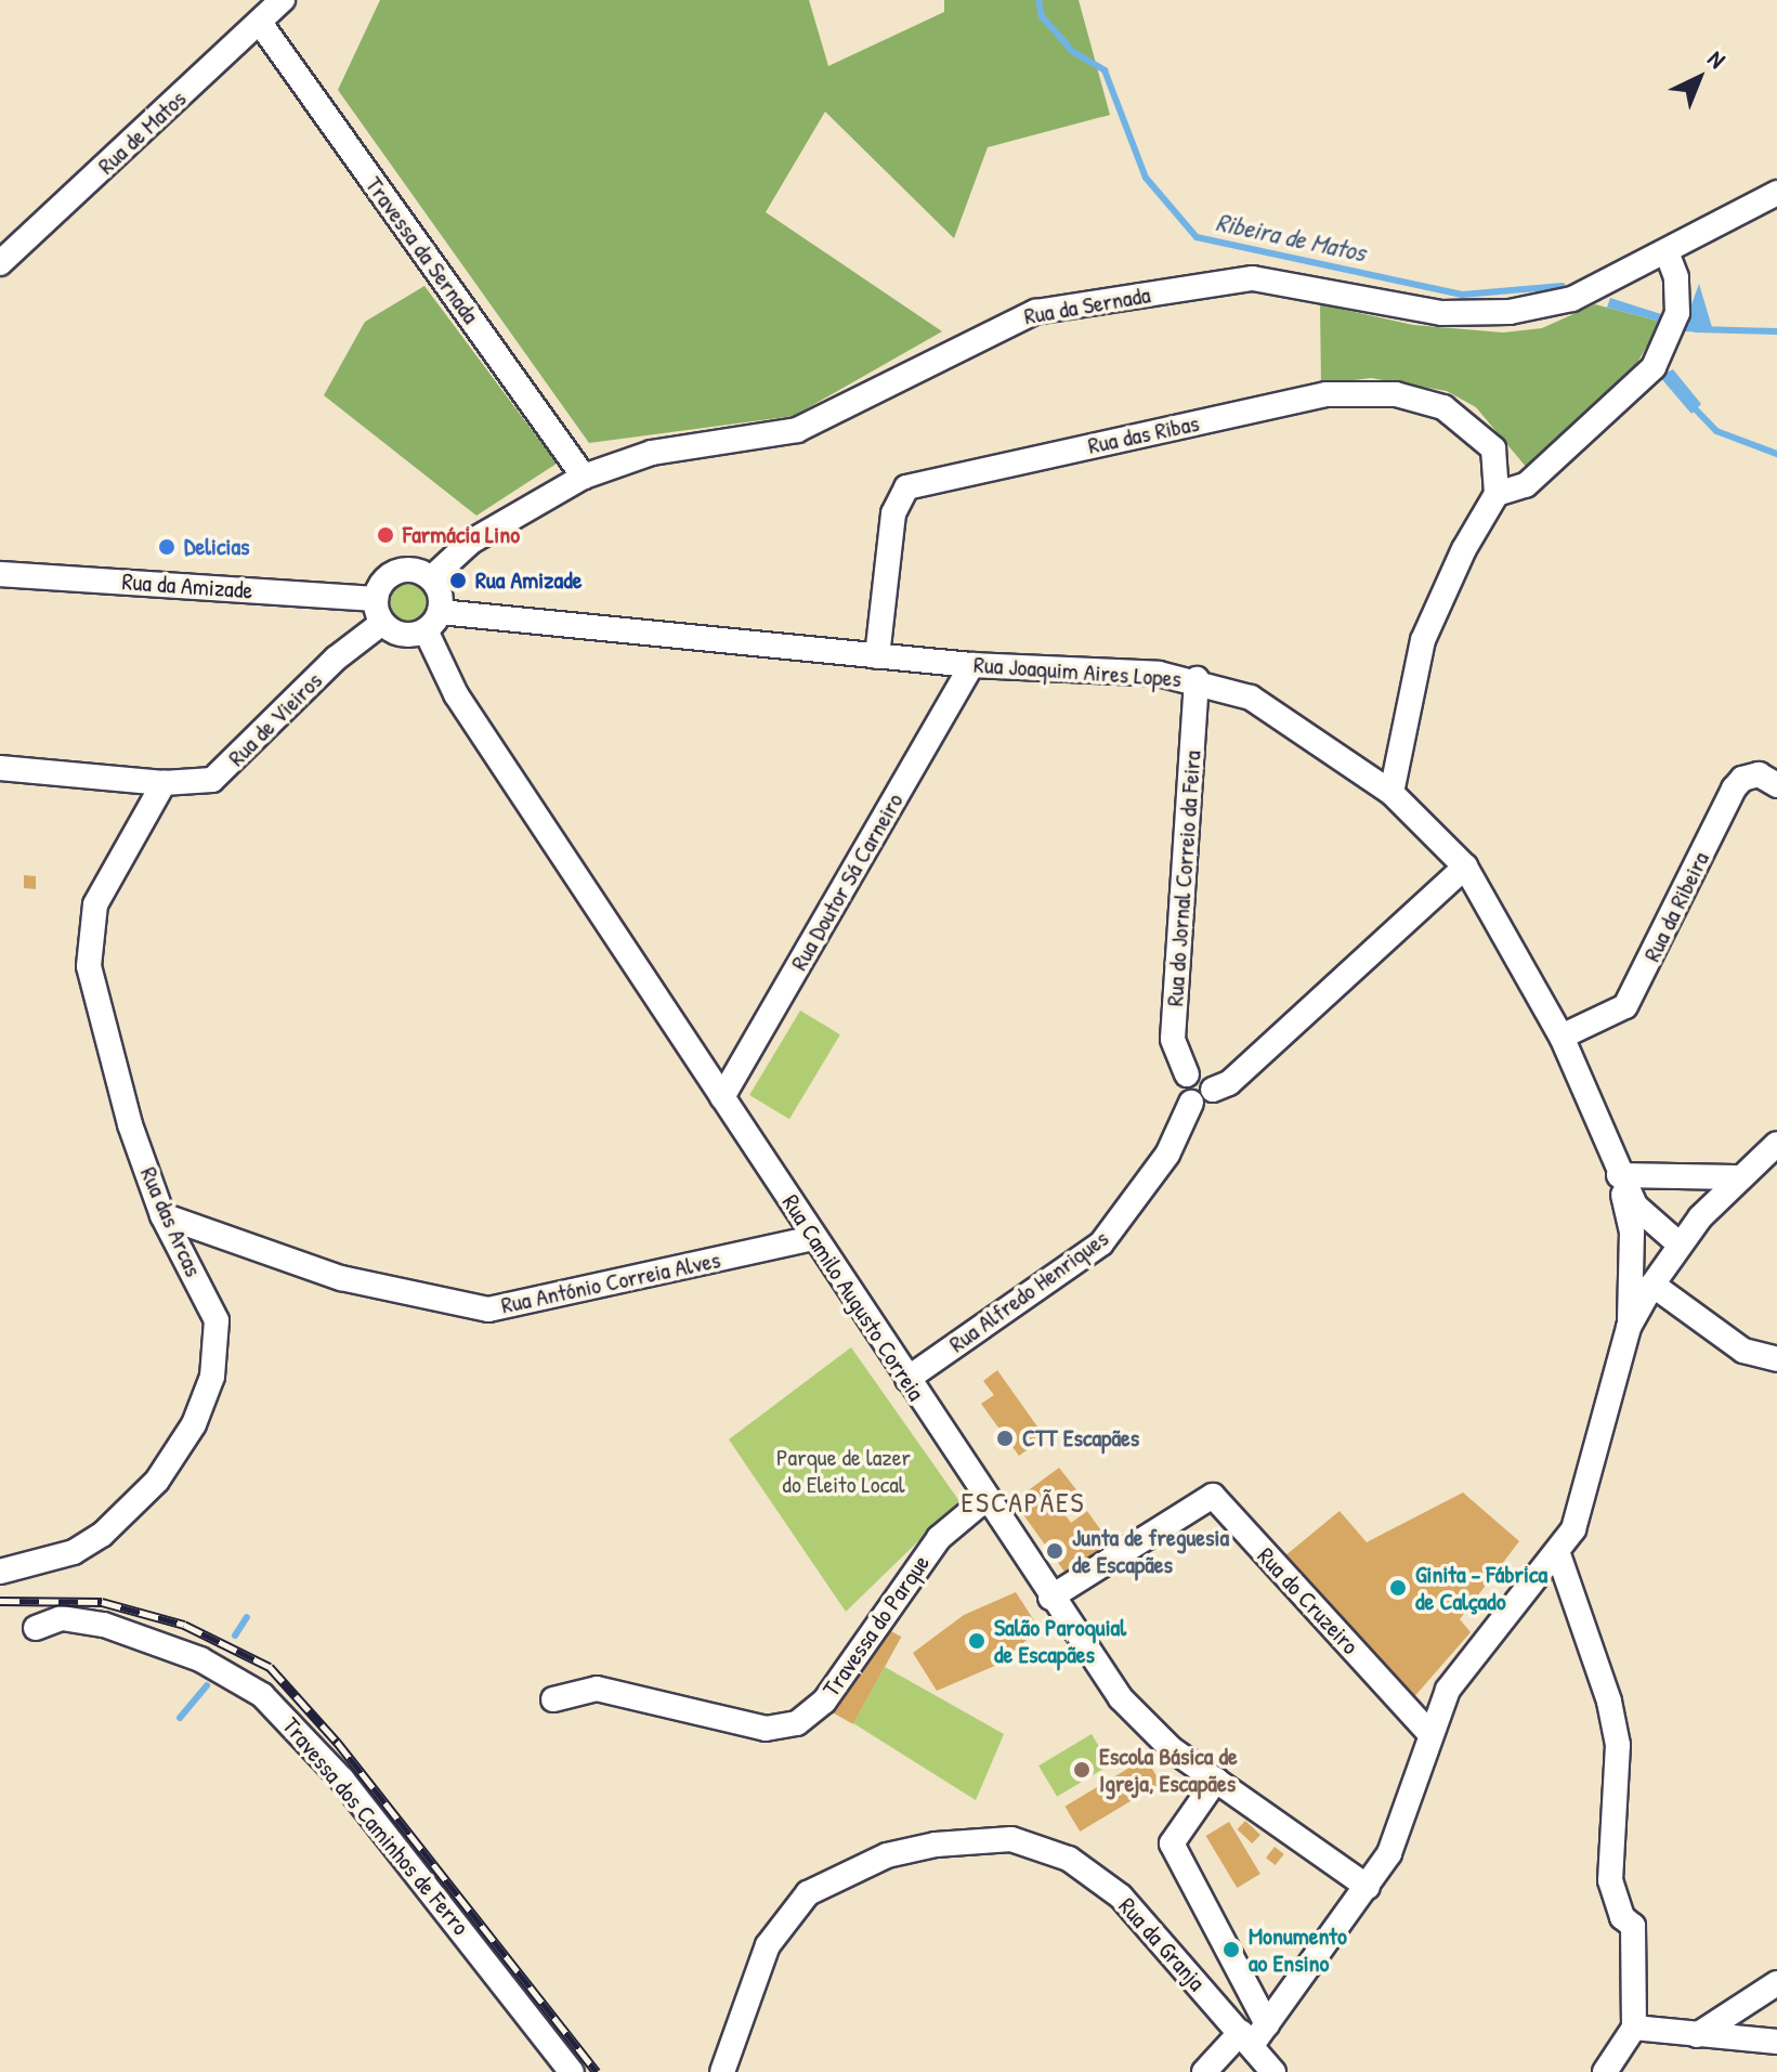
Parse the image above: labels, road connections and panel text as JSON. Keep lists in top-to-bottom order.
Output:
{
  "streets": {
    "street": [
      "Rua de Matos",
      "Travessa da Sernada",
      "Rua da Sernada",
      "Rua das Ribas",
      "Rua da Amizade",
      "Rua Joaquim Aires Lopes",
      "Rua de Vieiros",
      "Rua do Jornal Correio da Feira",
      "Rua Doutor Sá Carneiro",
      "Rua da Ribeira",
      "Rua das Arcas",
      "Rua António Correia Alves",
      "Rua Alfredo Henriques",
      "Rua Camilo Augusto Correia",
      "Rua do Cruzeiro",
      "Travessa do Parque",
      "Travessa dos Caminhos de Ferro",
      "Rua da Granja"
    ]
  },
  "crossings": [
    ["Rua de Matos", "Travessa da Sernada"],
    ["Travessa da Sernada", "Rua da Sernada"],
    ["Rua da Sernada", "Rua da Amizade"],
    ["Rua da Sernada", "Rua Joaquim Aires Lopes"],
    ["Rua da Sernada", "Rua de Vieiros"],
    ["Rua da Sernada", "Rua Camilo Augusto Correia"],
    ["Rua das Ribas", "Rua Joaquim Aires Lopes"],
    ["Rua da Amizade", "Rua Joaquim Aires Lopes"],
    ["Rua da Amizade", "Rua de Vieiros"],
    ["Rua da Amizade", "Rua Camilo Augusto Correia"],
    ["Rua Joaquim Aires Lopes", "Rua de Vieiros"],
    ["Rua Joaquim Aires Lopes", "Rua do Jornal Correio da Feira"],
    ["Rua Joaquim Aires Lopes", "Rua Doutor Sá Carneiro"],
    ["Rua Joaquim Aires Lopes", "Rua da Ribeira"],
    ["Rua Joaquim Aires Lopes", "Rua Camilo Augusto Correia"],
    ["Rua de Vieiros", "Rua das Arcas"],
    ["Rua de Vieiros", "Rua Camilo Augusto Correia"],
    ["Rua do Jornal Correio da Feira", "Rua Alfredo Henriques"],
    ["Rua Doutor Sá Carneiro", "Rua Camilo Augusto Correia"],
    ["Rua das Arcas", "Rua António Correia Alves"],
    ["Rua António Correia Alves", "Rua Camilo Augusto Correia"],
    ["Rua Alfredo Henriques", "Rua Camilo Augusto Correia"],
    ["Rua Camilo Augusto Correia", "Rua do Cruzeiro"],
    ["Rua Camilo Augusto Correia", "Travessa do Parque"]
  ],
  "districts": ["ESCAPÃES"],
  "water": ["Ribeira de Matos"],
  "parks": ["Parque de lazer do Eleito Local"],
  "places": [
    "Farmácia Lino",
    "Delicias",
    "Rua Amizade",
    "CTT Escapães",
    "Junta de freguesia de Escapães",
    "Ginita - Fábrica de Calçado",
    "Salão Paroquial de Escapães",
    "Escola Básica de Igreja, Escapães",
    "Monumento ao Ensino"
  ],
  "north": "top right"
}
